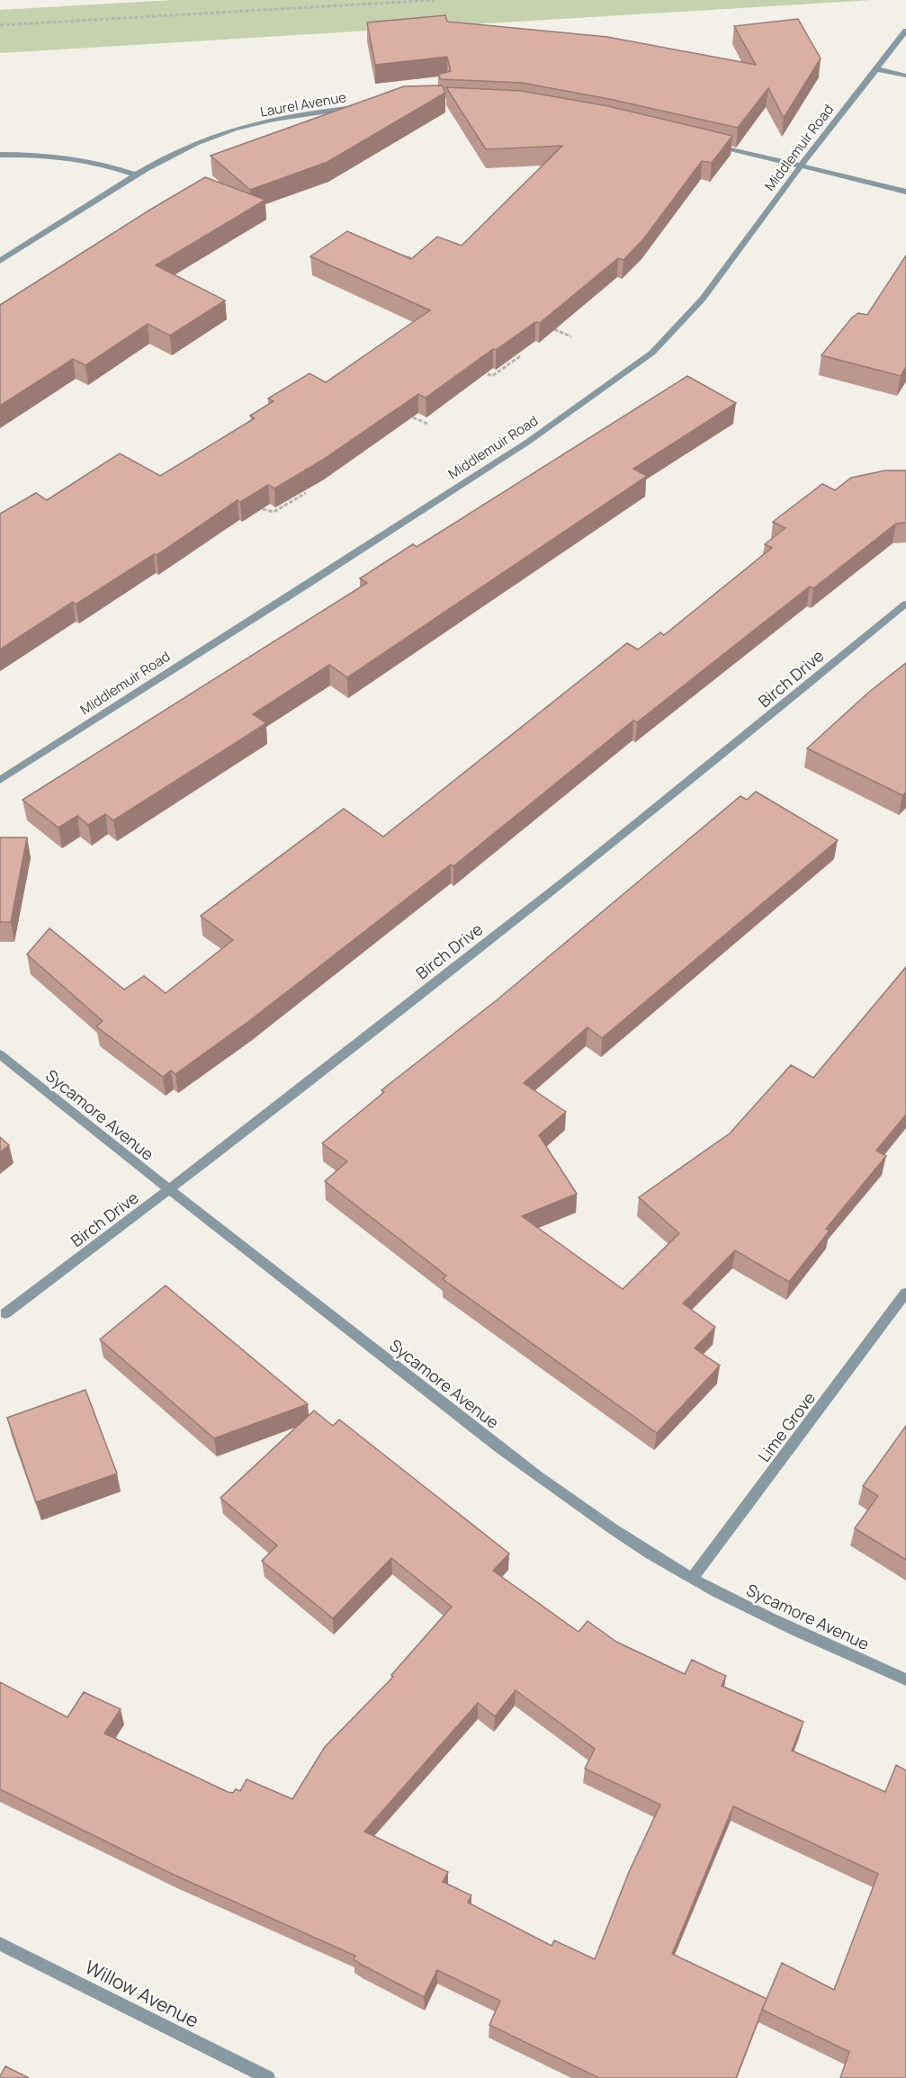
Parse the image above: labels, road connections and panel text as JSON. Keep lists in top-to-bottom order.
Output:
{
  "streets": {
    "street": [
      "Laurel Avenue",
      "Middlemuir Road",
      "Birch Drive",
      "Sycamore Avenue",
      "Lime Grove",
      "Willow Avenue"
    ]
  },
  "crossings": [
    ["Birch Drive", "Sycamore Avenue"],
    ["Sycamore Avenue", "Lime Grove"]
  ]
}
